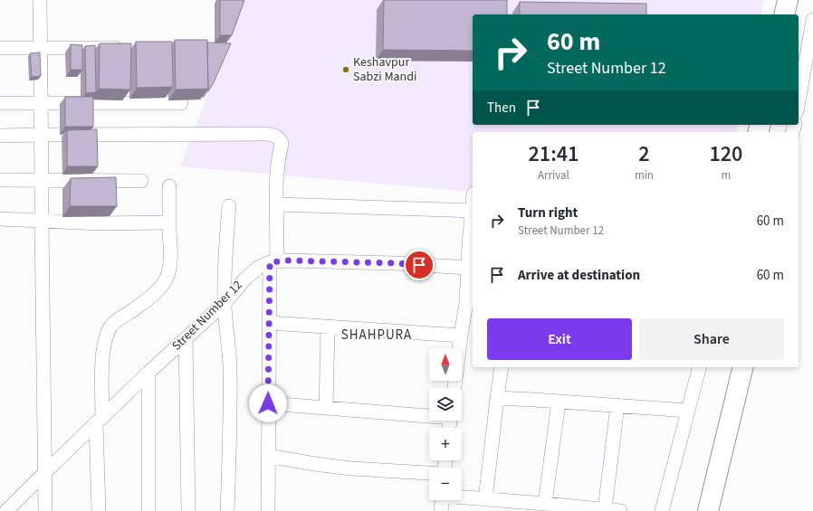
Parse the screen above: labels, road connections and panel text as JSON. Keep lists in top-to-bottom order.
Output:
{
  "streets": {
    "street": ["Street Number 12"]
  },
  "districts": ["SHAHPURA"],
  "places": ["Keshavpur Sabzi Mandi"],
  "north": "top",
  "page": {
    "turn": ["60 m", "Street Number 12"],
    "then": "Then",
    "eta": [
      "21:41",
      "Arrival",
      "2",
      "min",
      "120",
      "m"
    ],
    "list": [
      {
        "name": "Turn right",
        "note": "Street Number 12",
        "value": "60 m"
      },
      {
        "name": "Arrive at destination",
        "value": "60 m"
      }
    ],
    "buttons": ["Exit", "Share"],
    "map_buttons": ["+", "−"]
  }
}
